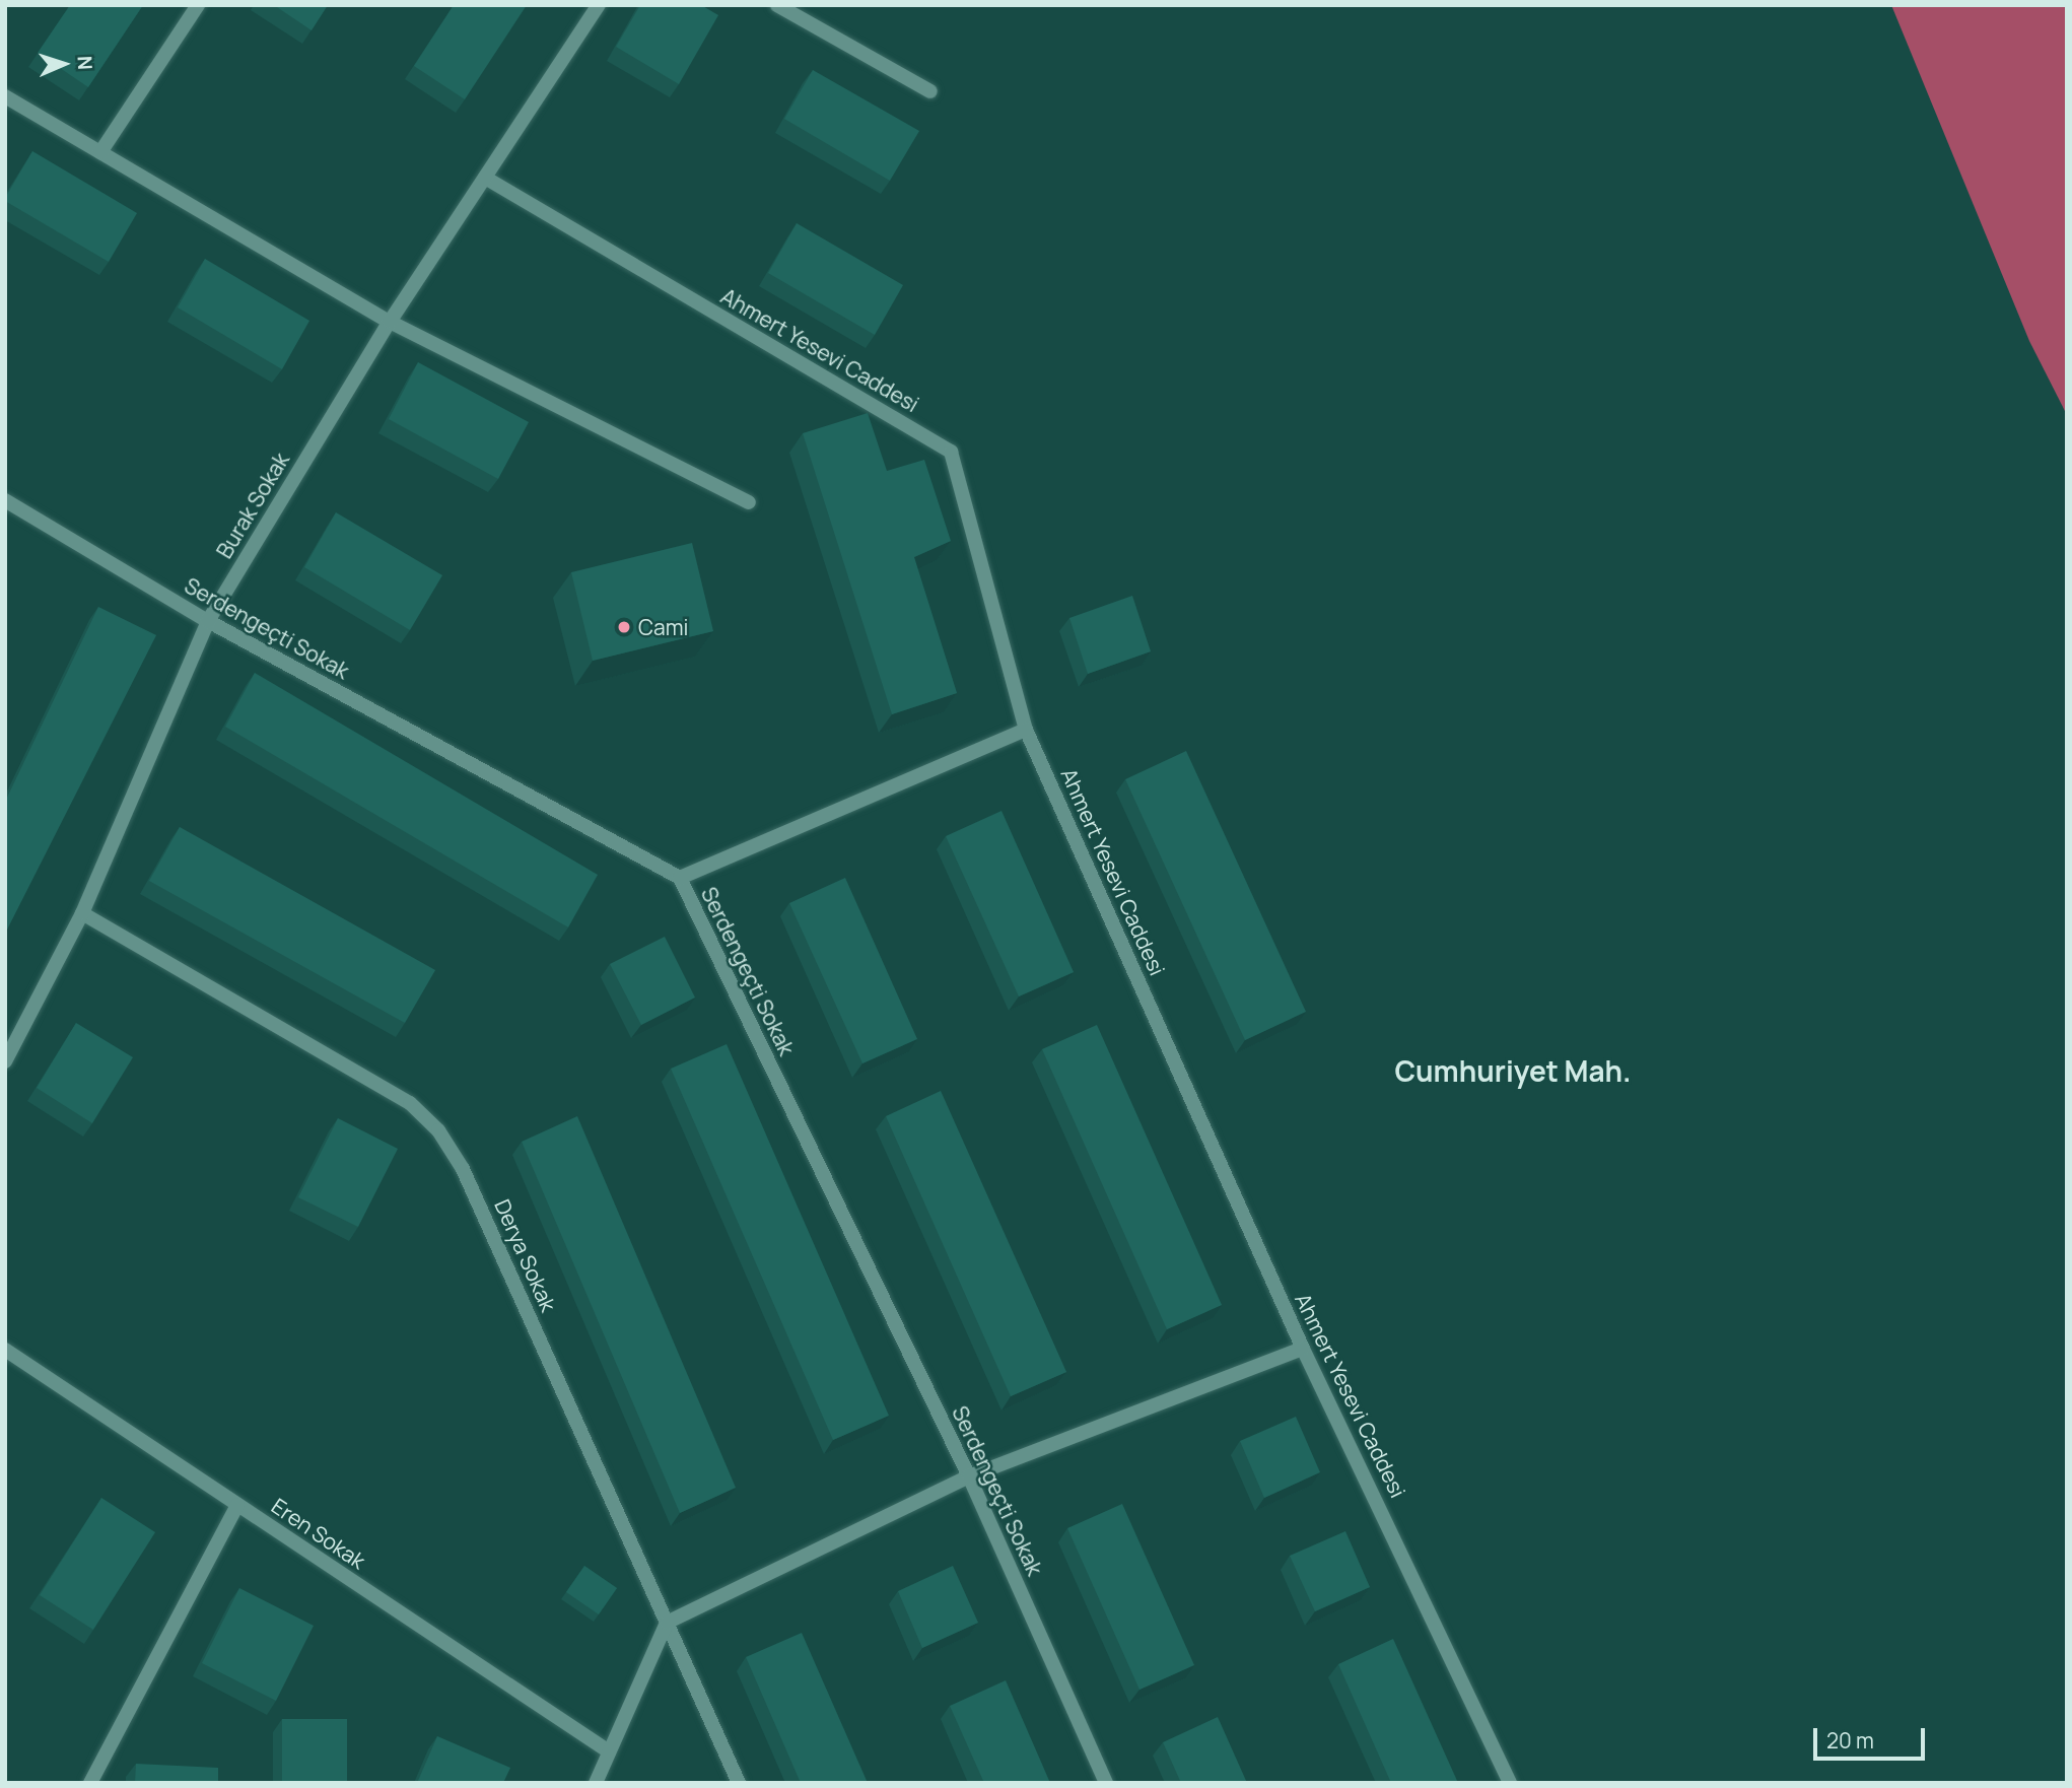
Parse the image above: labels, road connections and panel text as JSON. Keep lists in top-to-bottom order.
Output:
{
  "streets": {
    "street": [
      "Ahmert Yesevi Caddesi",
      "Burak Sokak",
      "Serdengeçti Sokak",
      "Derya Sokak",
      "Eren Sokak"
    ]
  },
  "crossings": [
    ["Ahmert Yesevi Caddesi", "Burak Sokak"],
    ["Burak Sokak", "Serdengeçti Sokak"],
    ["Burak Sokak", "Derya Sokak"]
  ],
  "districts": ["Cumhuriyet Mah."],
  "places": ["Cami"],
  "scale_bar": "20 m",
  "north": "right"
}
